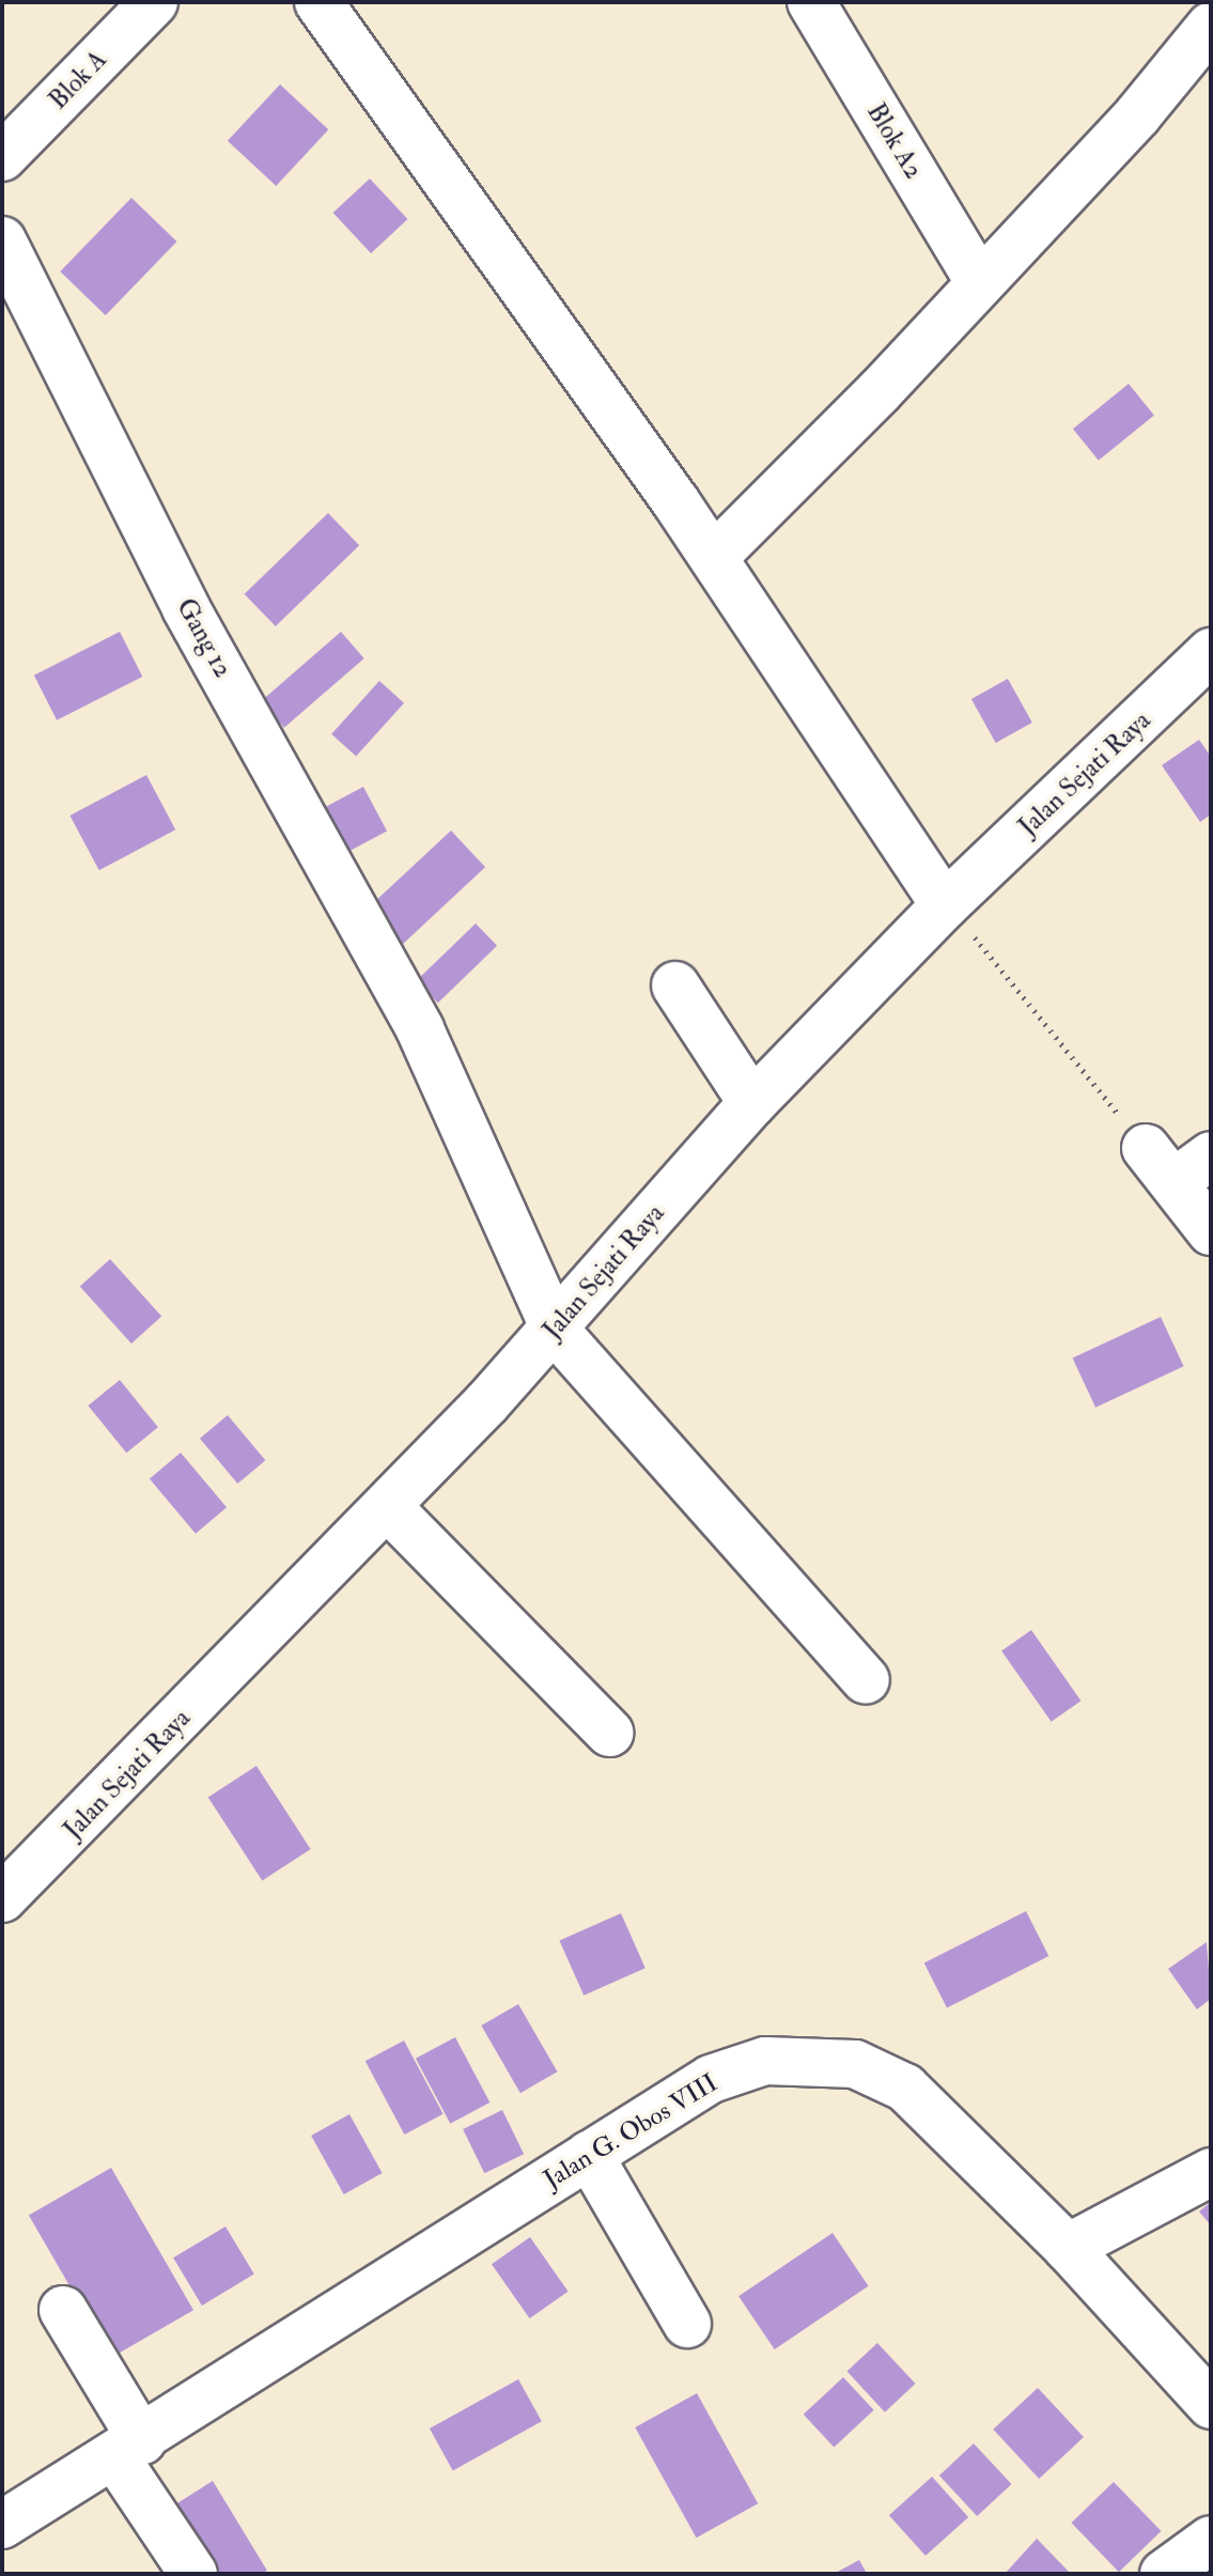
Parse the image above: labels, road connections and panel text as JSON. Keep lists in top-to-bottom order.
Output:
{
  "streets": {
    "street": [
      "Blok A",
      "Blok A2",
      "Gang 12",
      "Jalan Sejati Raya",
      "Jalan G. Obos VIII"
    ]
  },
  "crossings": [
    ["Gang 12", "Jalan Sejati Raya"]
  ]
}
